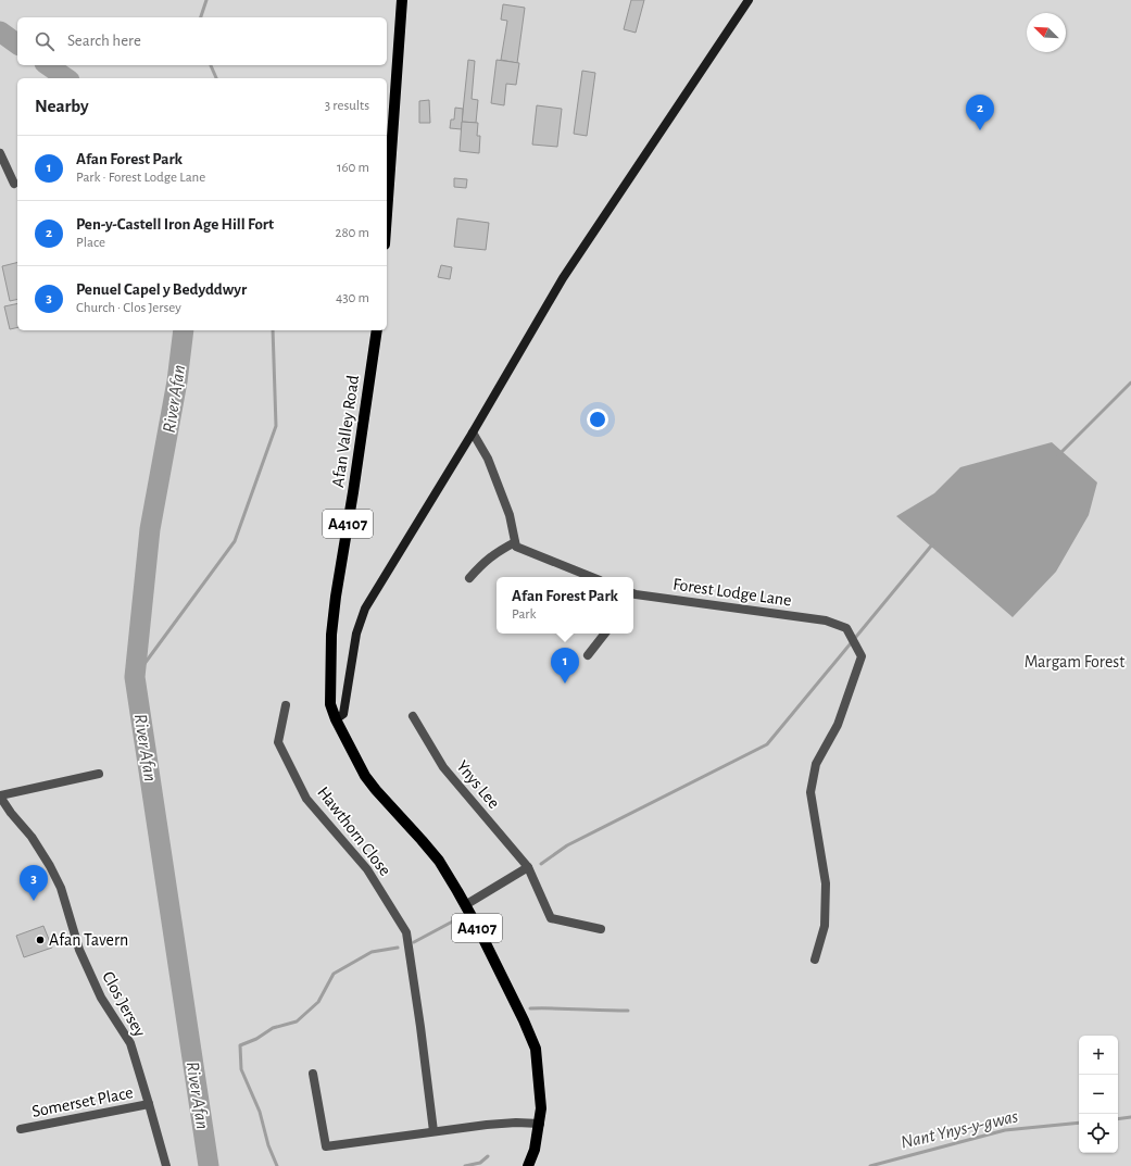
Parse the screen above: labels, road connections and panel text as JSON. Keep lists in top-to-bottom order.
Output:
{
  "streets": {
    "main road": ["Afan Valley Road", "A4107"],
    "street": [
      "Forest Lodge Lane",
      "Ynys Lee",
      "Hawthorn Close",
      "Clos Jersey",
      "Somerset Place"
    ]
  },
  "crossings": [
    ["Afan Valley Road", "A4107"],
    ["Clos Jersey", "Somerset Place"]
  ],
  "water": ["River Afan", "Nant Ynys-y-gwas"],
  "parks": ["Margam Forest"],
  "places": ["Afan Tavern"],
  "north": "top left",
  "page": {
    "search": "Search here",
    "heading": ["Nearby", "3 results"],
    "pins": ["2", "1", "3"],
    "list": [
      {
        "mark": "1",
        "name": "Afan Forest Park",
        "note": "Park · Forest Lodge Lane",
        "value": "160 m"
      },
      {
        "mark": "2",
        "name": "Pen-y-Castell Iron Age Hill Fort",
        "note": "Place",
        "value": "280 m"
      },
      {
        "mark": "3",
        "name": "Penuel Capel y Bedyddwyr",
        "note": "Church · Clos Jersey",
        "value": "430 m"
      }
    ],
    "popup": ["Afan Forest Park", "Park"],
    "map_buttons": ["+", "−"]
  }
}
